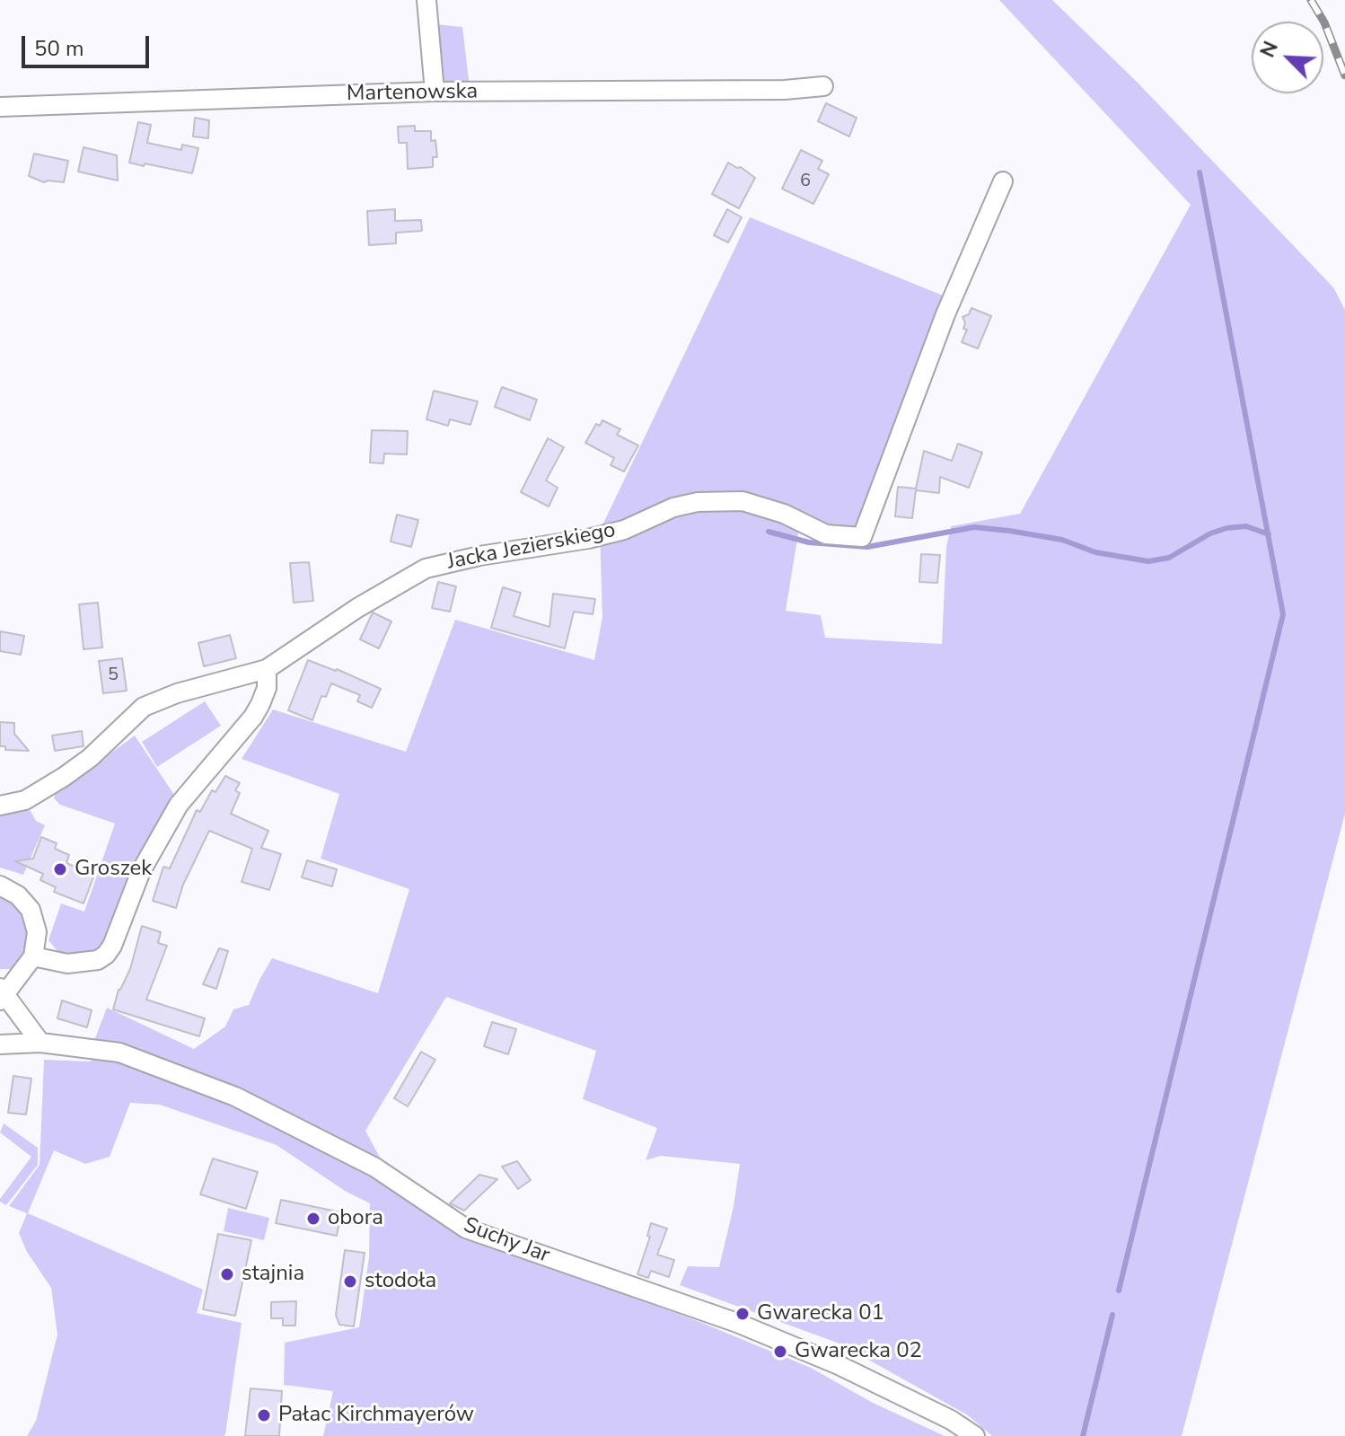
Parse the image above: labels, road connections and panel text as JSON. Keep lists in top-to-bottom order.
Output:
{
  "streets": {
    "street": ["Martenowska", "Jacka Jezierskiego", "Suchy Jar"]
  },
  "places": [
    "Groszek",
    "obora",
    "stajnia",
    "stodoła",
    "Gwarecka 01",
    "Gwarecka 02",
    "Pałac Kirchmayerów"
  ],
  "house_numbers": ["6", "5"],
  "scale_bar": "50 m",
  "north": "top left"
}
